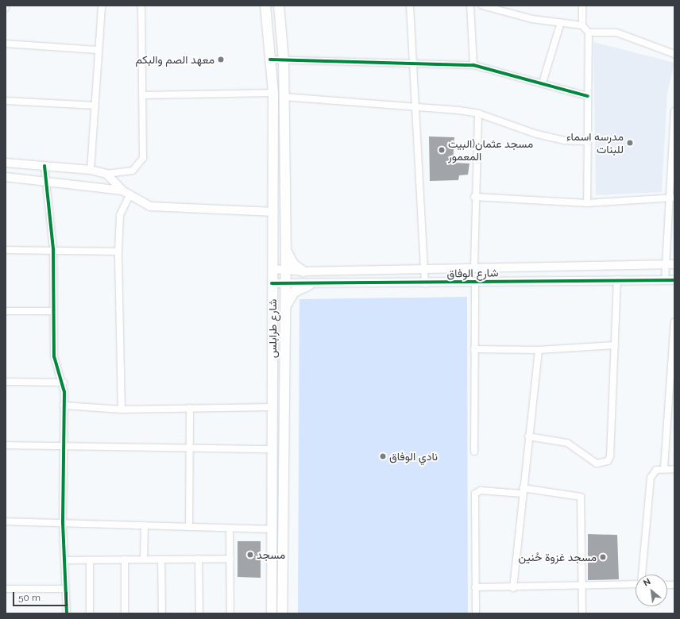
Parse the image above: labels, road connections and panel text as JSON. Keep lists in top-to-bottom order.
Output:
{
  "streets": {
    "main road": ["شارع طرابلس"],
    "street": ["شارع الوفاق"]
  },
  "crossings": [
    ["شارع الوفاق", "شارع طرابلس"]
  ],
  "places": [
    "معهد الصم والبكم",
    "مدرسه اسماء للبنات",
    "مسجد عثمان(البيت المعمور",
    "نادي الوفاق",
    "مسجد",
    "مسجد غزوة حُنين"
  ],
  "scale_bar": "50 m",
  "north": "top left"
}
